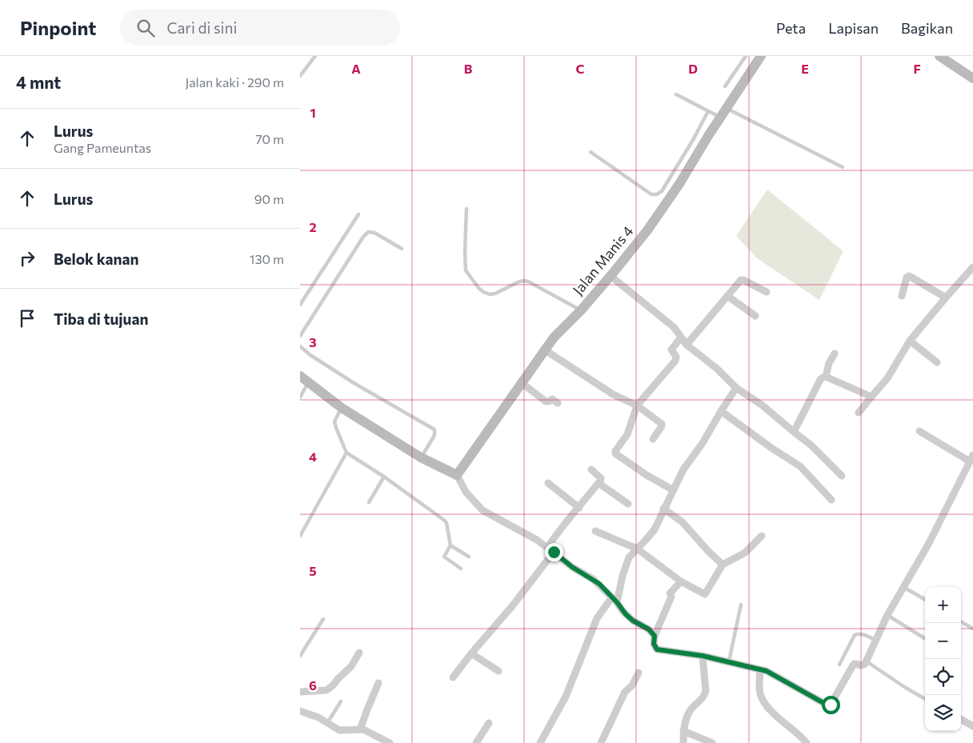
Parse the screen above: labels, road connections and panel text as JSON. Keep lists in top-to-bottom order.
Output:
{
  "streets": {
    "street": ["Jalan Manis 4"]
  },
  "page": {
    "header": "Pinpoint",
    "search": "Cari di sini",
    "nav": ["Peta", "Lapisan", "Bagikan"],
    "heading": ["4 mnt", "Jalan kaki · 290 m"],
    "list": [
      ["Lurus", "Gang Pameuntas", "70 m"],
      ["Lurus", "90 m"],
      ["Belok kanan", "130 m"],
      "Tiba di tujuan"
    ],
    "map_buttons": ["+", "−"]
  },
  "grid": {
    "columns": [
      "A",
      "B",
      "C",
      "D",
      "E",
      "F"
    ],
    "rows": [
      "1",
      "2",
      "3",
      "4",
      "5",
      "6"
    ]
  }
}
